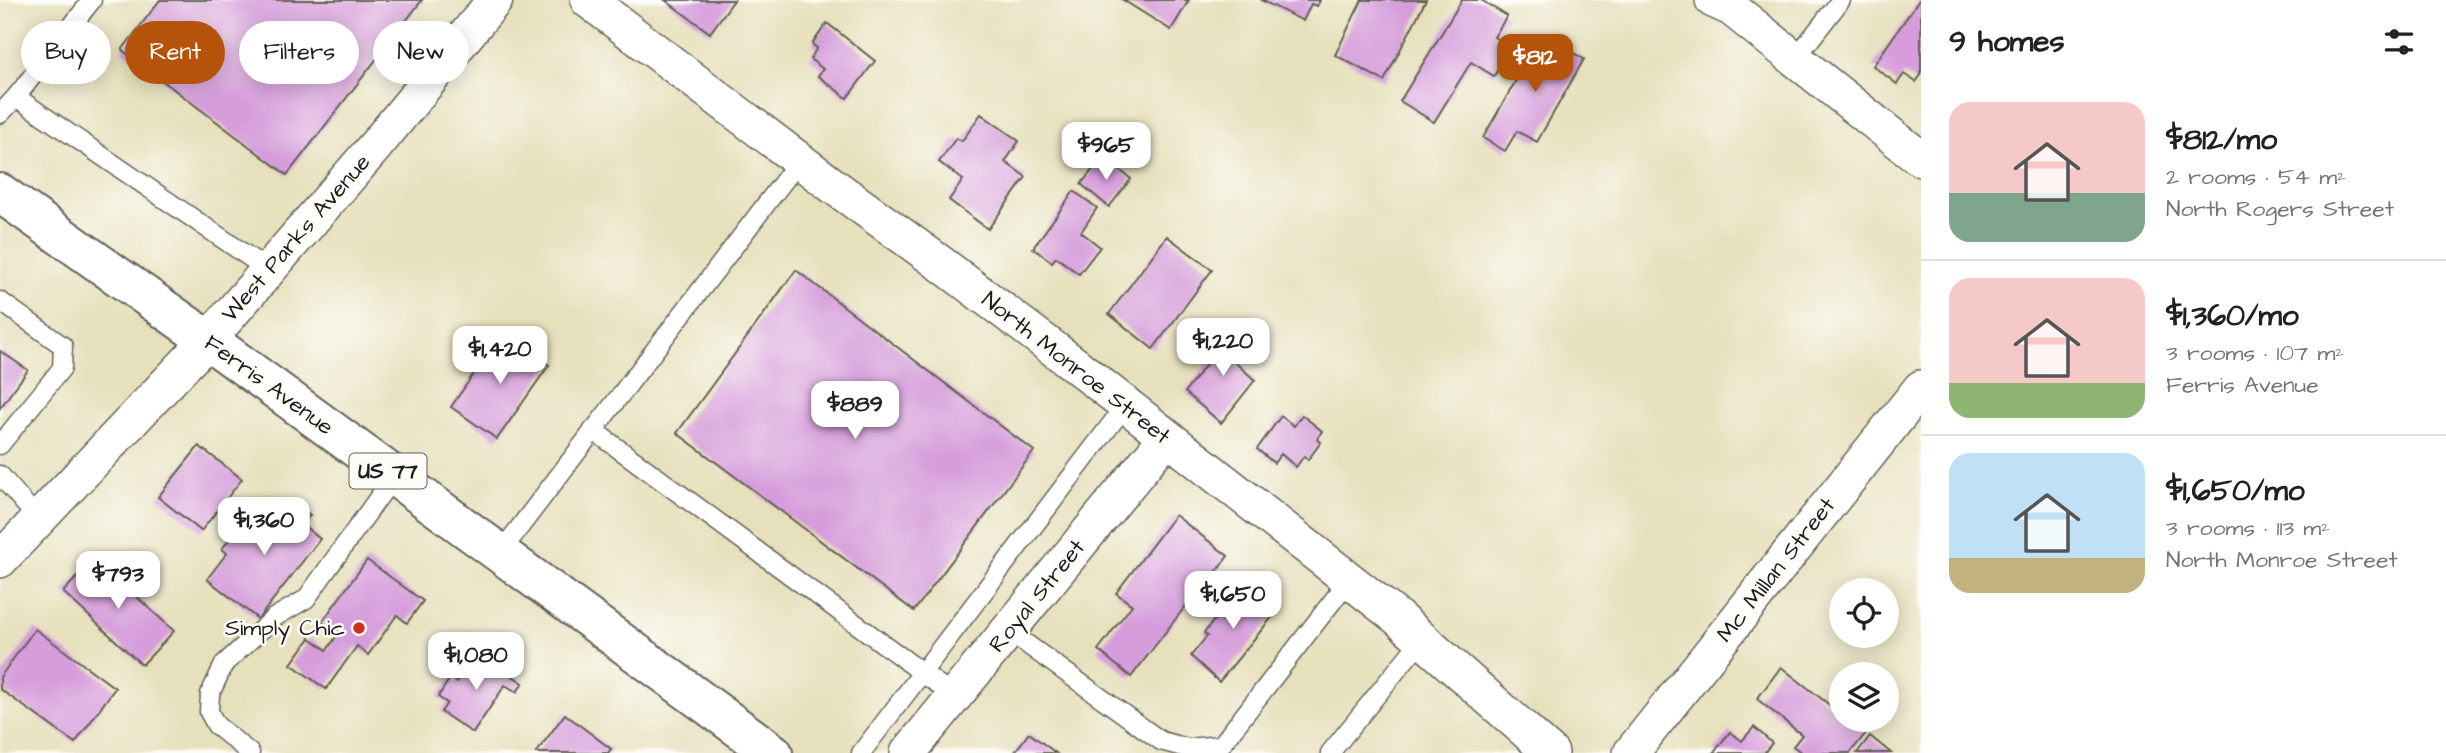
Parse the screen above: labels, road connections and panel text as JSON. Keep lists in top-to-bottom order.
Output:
{
  "streets": {
    "main road": ["Ferris Avenue", "US 77"],
    "street": [
      "West Parks Avenue",
      "North Monroe Street",
      "Mc Millan Street",
      "Royal Street"
    ]
  },
  "crossings": [
    ["West Parks Avenue", "Ferris Avenue"],
    ["North Monroe Street", "Royal Street"]
  ],
  "places": ["Simply Chic"],
  "page": {
    "heading": "9 homes",
    "chip": [
      "Buy",
      "Rent",
      "Filters",
      "New"
    ],
    "price": [
      "$812",
      "$965",
      "$1,220",
      "$1,420",
      "$889",
      "$1,360",
      "$793",
      "$1,650",
      "$1,080"
    ],
    "list": [
      {
        "name": "$812/mo",
        "note": "2 rooms · 54 m² · North Rogers Street"
      },
      {
        "name": "$1,360/mo",
        "note": "3 rooms · 107 m² · Ferris Avenue"
      },
      {
        "name": "$1,650/mo",
        "note": "3 rooms · 113 m² · North Monroe Street"
      }
    ]
  }
}
